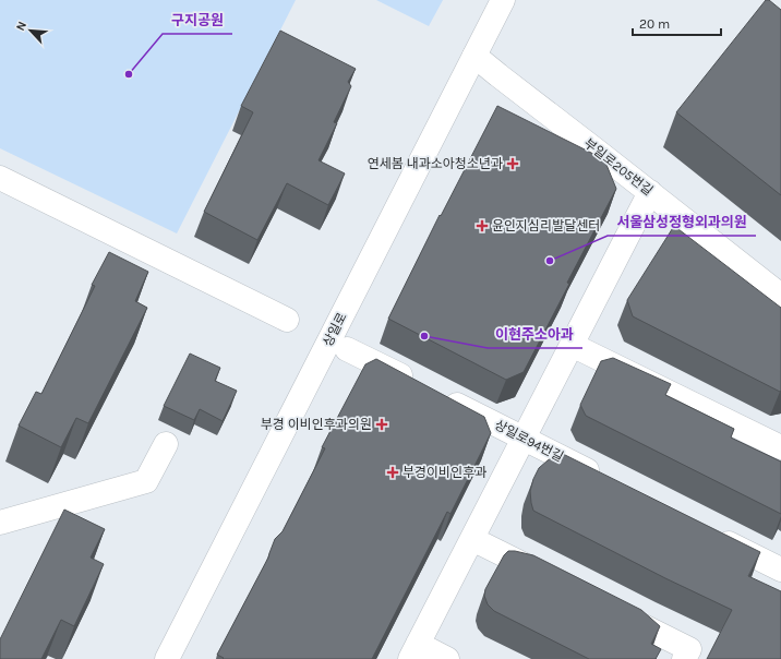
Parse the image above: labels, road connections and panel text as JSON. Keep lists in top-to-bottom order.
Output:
{
  "streets": {
    "street": ["부일로205번길", "상일로", "상일로94번길"]
  },
  "crossings": [
    ["부일로205번길", "상일로"]
  ],
  "places": {
    "other": ["구지공원", "서울삼성정형외과의원", "이현주소아과"],
    "health": [
      "연세봄 내과소아청소년과",
      "윤인지심리발달센터",
      "부경 이비인후과의원",
      "부경이비인후과"
    ]
  },
  "scale_bar": "20 m",
  "north": "top left"
}
